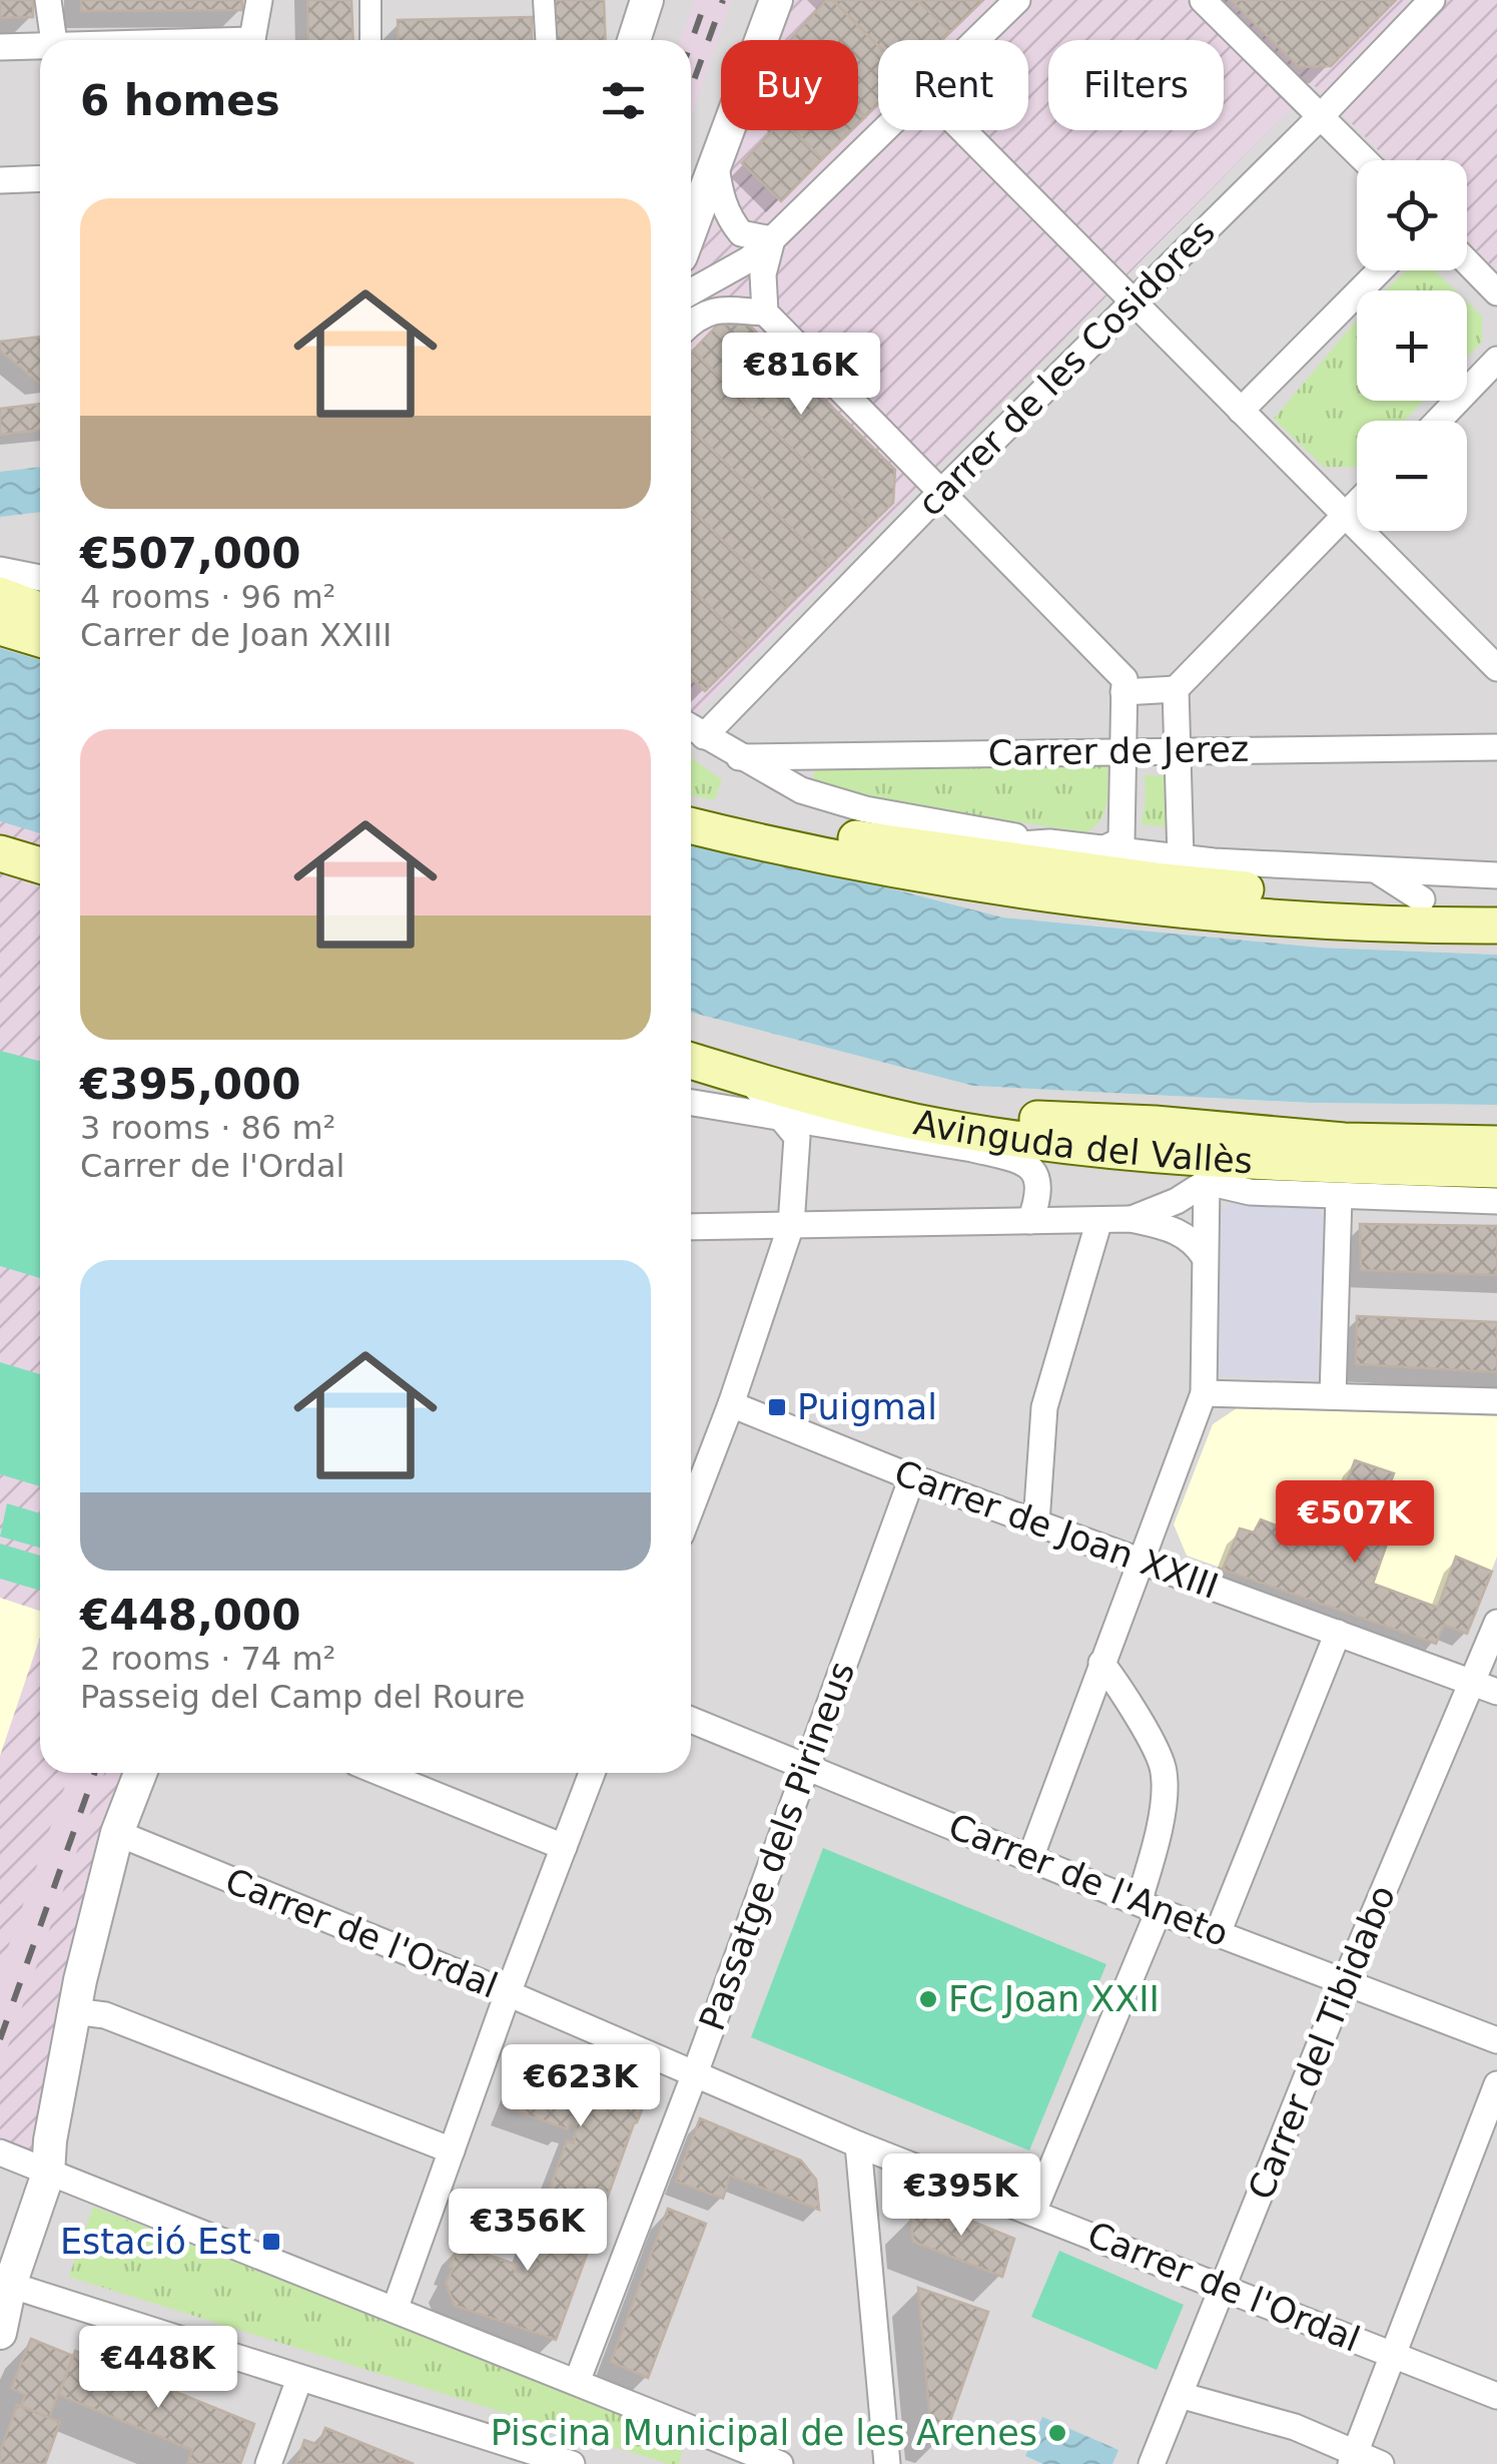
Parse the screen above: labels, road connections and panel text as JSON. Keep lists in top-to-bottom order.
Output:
{
  "streets": {
    "main road": ["Avinguda del Vallès"],
    "street": [
      "carrer de les Cosidores",
      "Carrer de Jerez",
      "Carrer de Joan XXIII",
      "Passatge dels Pirineus",
      "Carrer de l'Aneto",
      "Carrer de l'Ordal",
      "Carrer del Tibidabo"
    ]
  },
  "crossings": [
    ["Carrer de Joan XXIII", "Passatge dels Pirineus"],
    ["Carrer de Joan XXIII", "Carrer del Tibidabo"],
    ["Passatge dels Pirineus", "Carrer de l'Aneto"],
    ["Passatge dels Pirineus", "Carrer de l'Ordal"],
    ["Carrer de l'Aneto", "Carrer del Tibidabo"],
    ["Carrer de l'Ordal", "Carrer del Tibidabo"]
  ],
  "places": {
    "transit": ["Puigmal", "Estació Est"],
    "other": ["FC Joan XXII", "Piscina Municipal de les Arenes"]
  },
  "page": {
    "chip": ["Buy", "Rent", "Filters"],
    "heading": "6 homes",
    "map_buttons": ["+", "−"],
    "list": [
      {
        "name": "€507,000",
        "note": "4 rooms · 96 m² · Carrer de Joan XXIII"
      },
      {
        "name": "€395,000",
        "note": "3 rooms · 86 m² · Carrer de l'Ordal"
      },
      {
        "name": "€448,000",
        "note": "2 rooms · 74 m² · Passeig del Camp del Roure"
      }
    ],
    "price": [
      "€816K",
      "€507K",
      "€623K",
      "€395K",
      "€356K",
      "€448K"
    ]
  }
}
